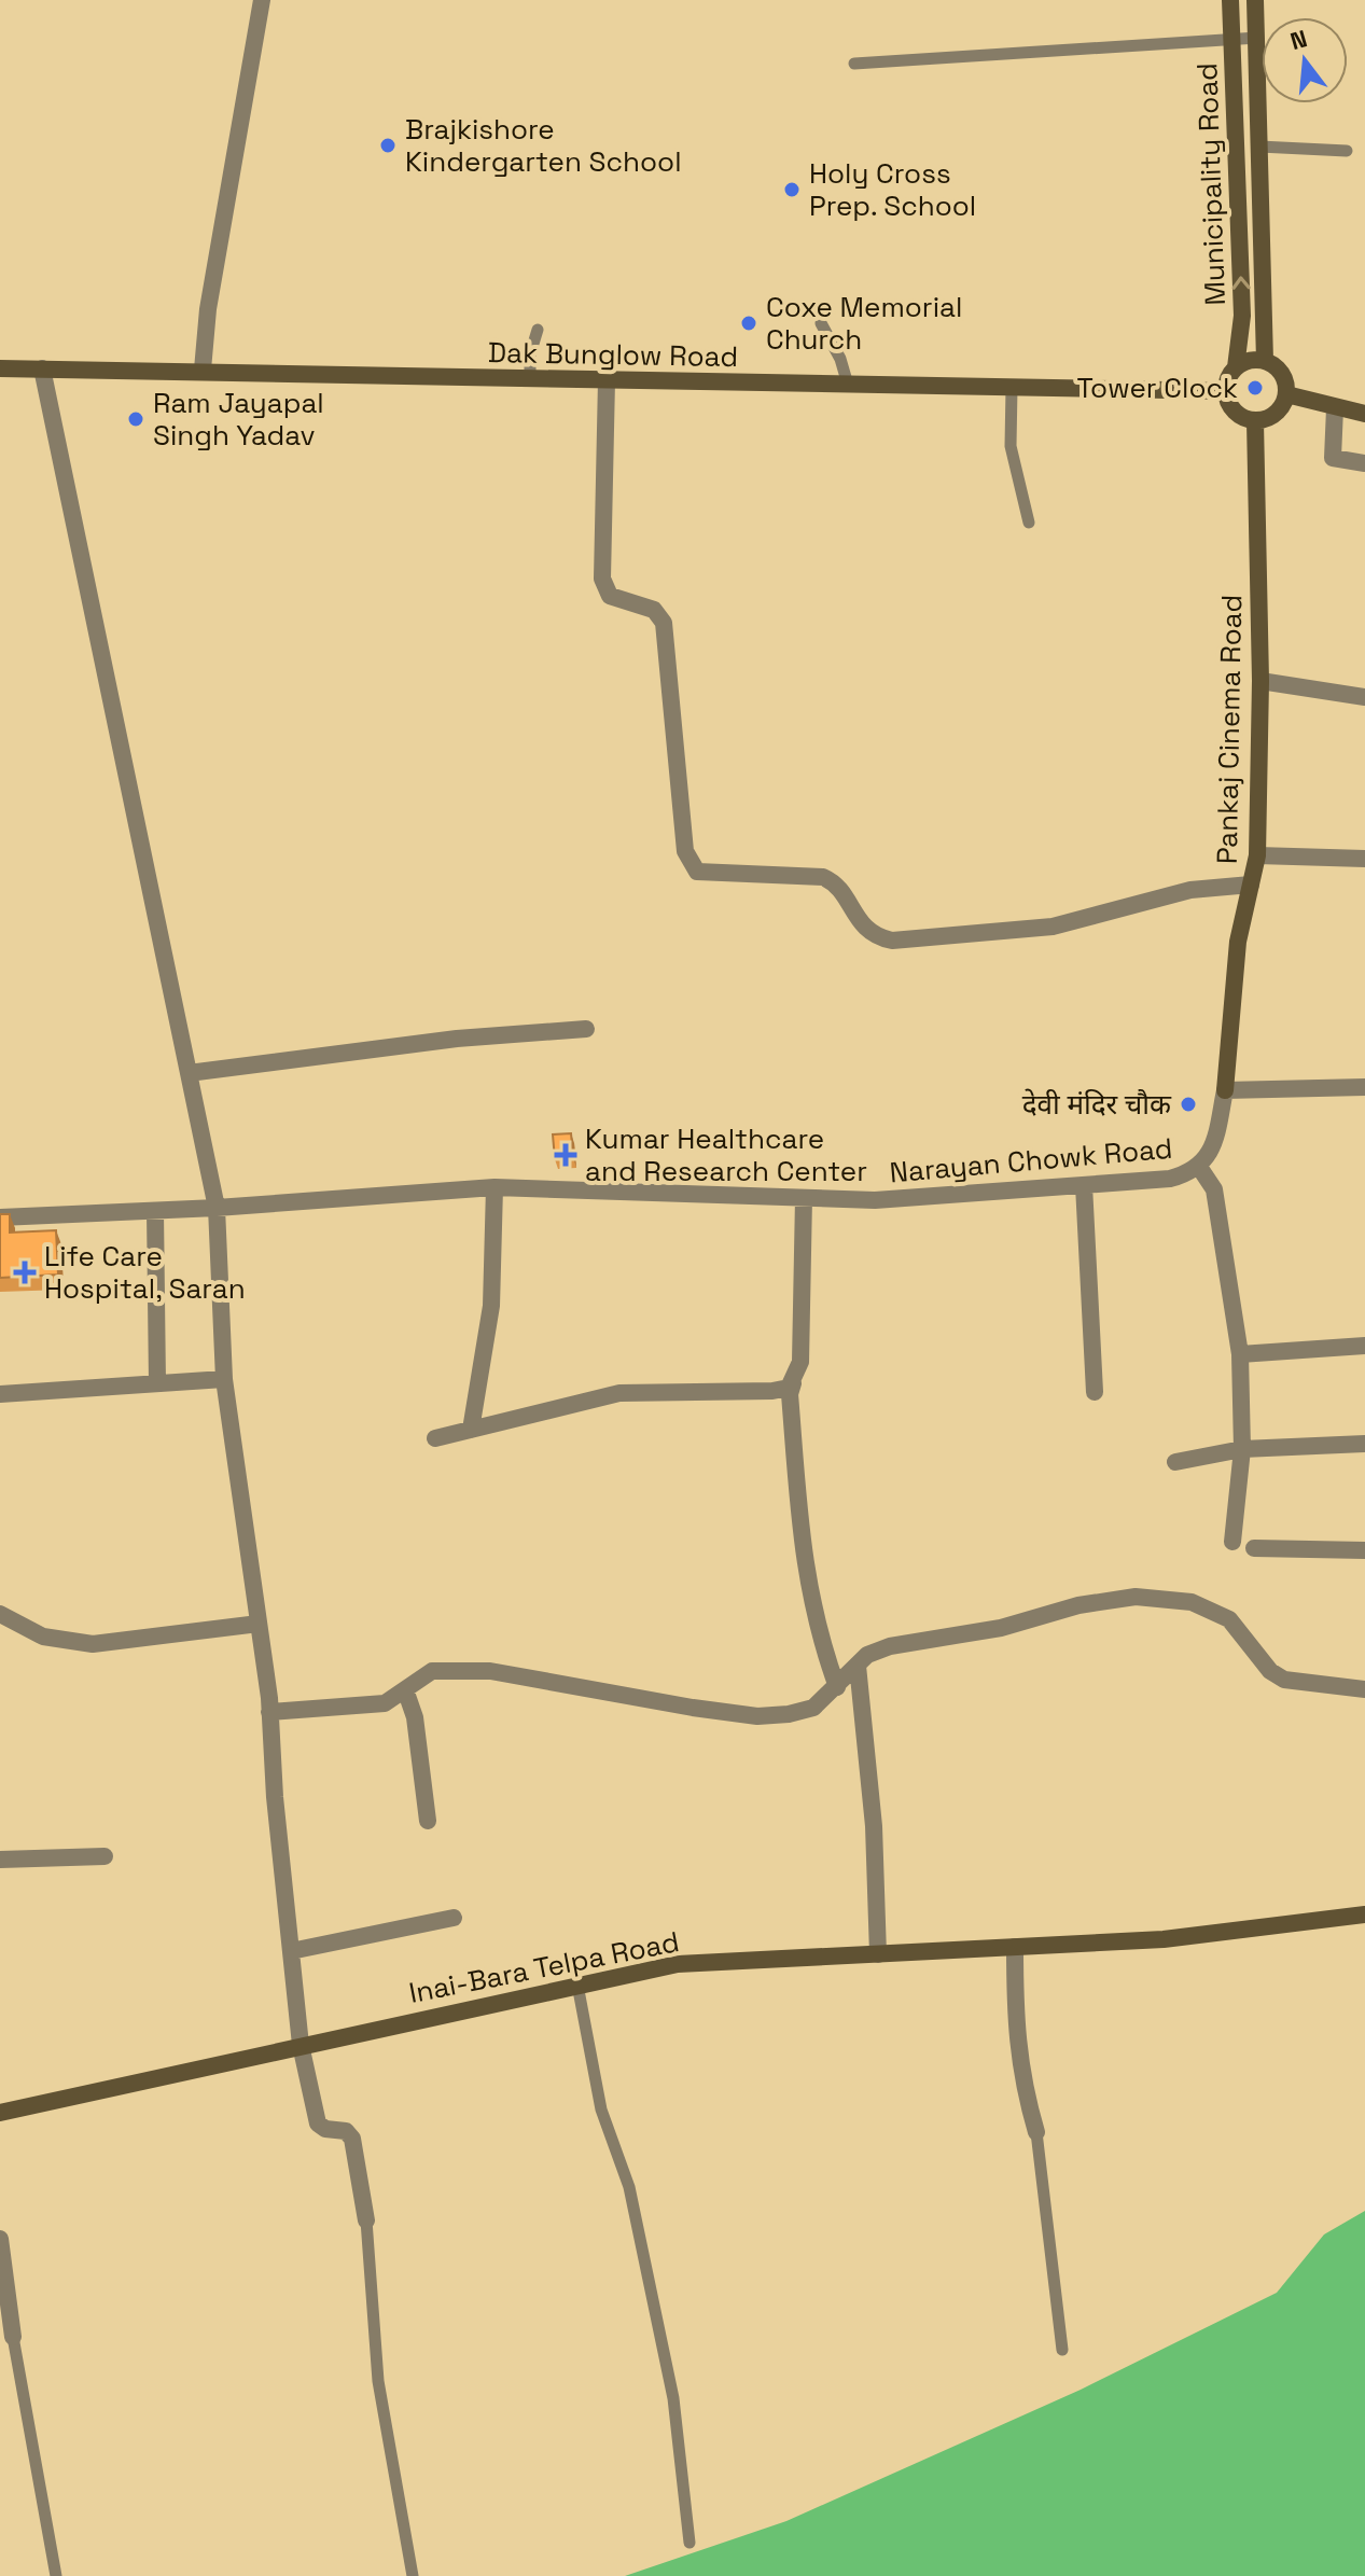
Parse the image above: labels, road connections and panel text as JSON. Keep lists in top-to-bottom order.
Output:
{
  "streets": {
    "street": [
      "Municipality Road",
      "Dak Bunglow Road",
      "Pankaj Cinema Road",
      "Narayan Chowk Road",
      "Inai-Bara Telpa Road"
    ]
  },
  "crossings": [
    ["Municipality Road", "Dak Bunglow Road"],
    ["Municipality Road", "Pankaj Cinema Road"],
    ["Dak Bunglow Road", "Pankaj Cinema Road"],
    ["Pankaj Cinema Road", "Narayan Chowk Road"]
  ],
  "places": {
    "other": [
      "Brajkishore Kindergarten School",
      "Holy Cross Prep. School",
      "Coxe Memorial Church",
      "Tower Clock",
      "Ram Jayapal Singh Yadav",
      "देवी मंदिर चौक"
    ],
    "health": ["Kumar Healthcare and Research Center", "Life Care Hospital, Saran"]
  },
  "north": "top"
}
